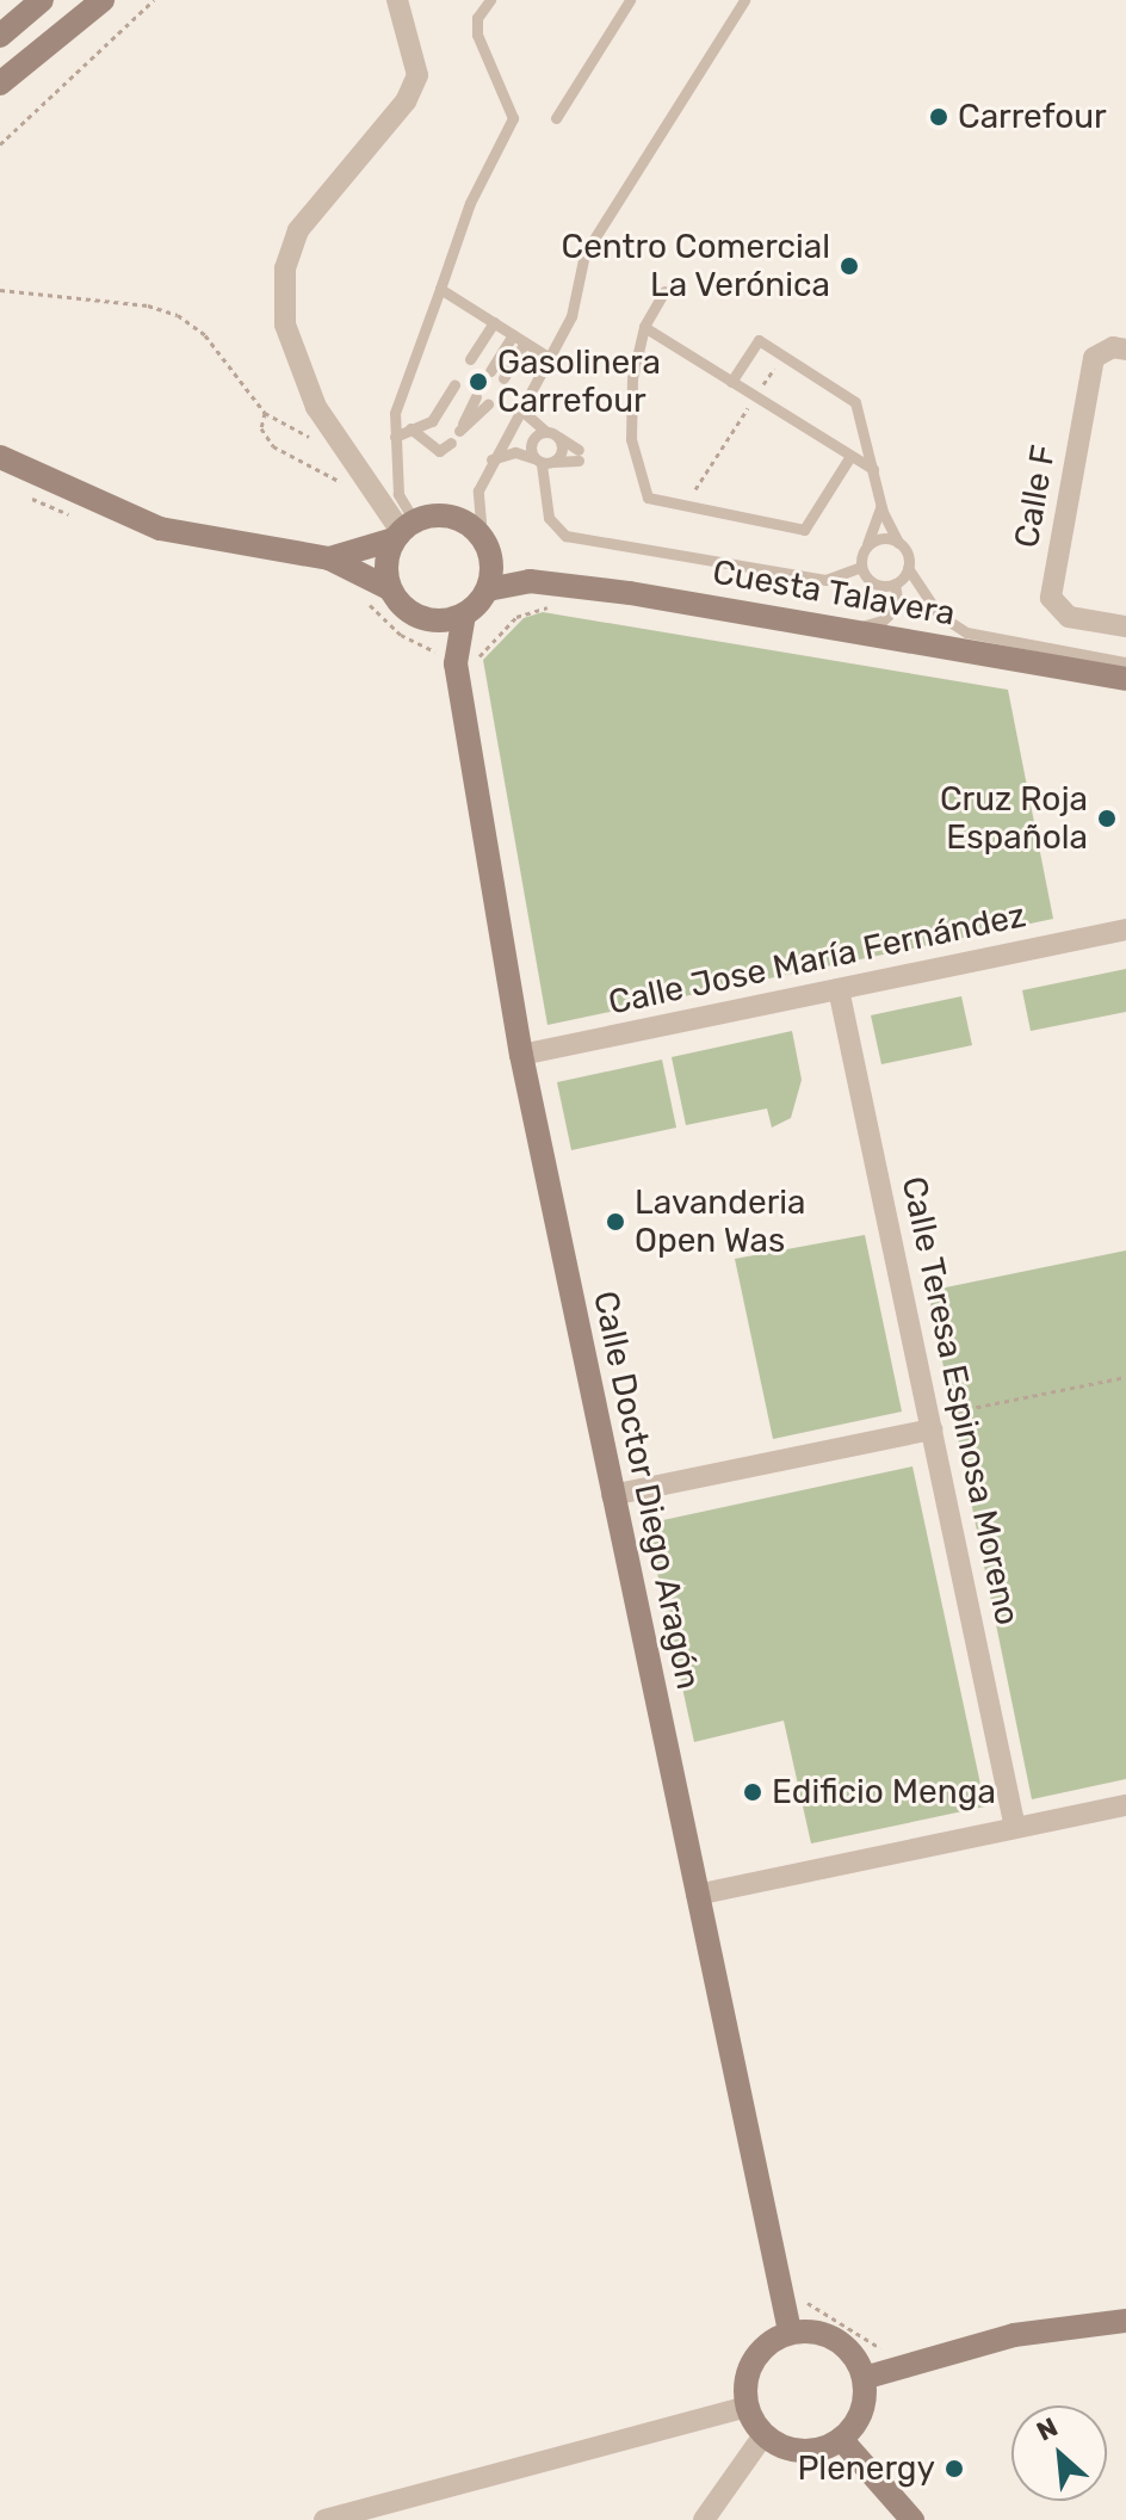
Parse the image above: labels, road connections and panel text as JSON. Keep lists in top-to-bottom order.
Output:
{
  "streets": {
    "street": [
      "Calle F",
      "Cuesta Talavera",
      "Calle Jose María Fernández",
      "Calle Teresa Espinosa Moreno",
      "Calle Doctor Diego Aragón"
    ]
  },
  "crossings": [
    ["Cuesta Talavera", "Calle Doctor Diego Aragón"],
    ["Calle Jose María Fernández", "Calle Teresa Espinosa Moreno"],
    ["Calle Jose María Fernández", "Calle Doctor Diego Aragón"]
  ],
  "places": [
    "Carrefour",
    "Centro Comercial La Verónica",
    "Gasolinera Carrefour",
    "Cruz Roja Española",
    "Lavanderia Open Was",
    "Edificio Menga",
    "Plenergy"
  ],
  "north": "top left"
}
